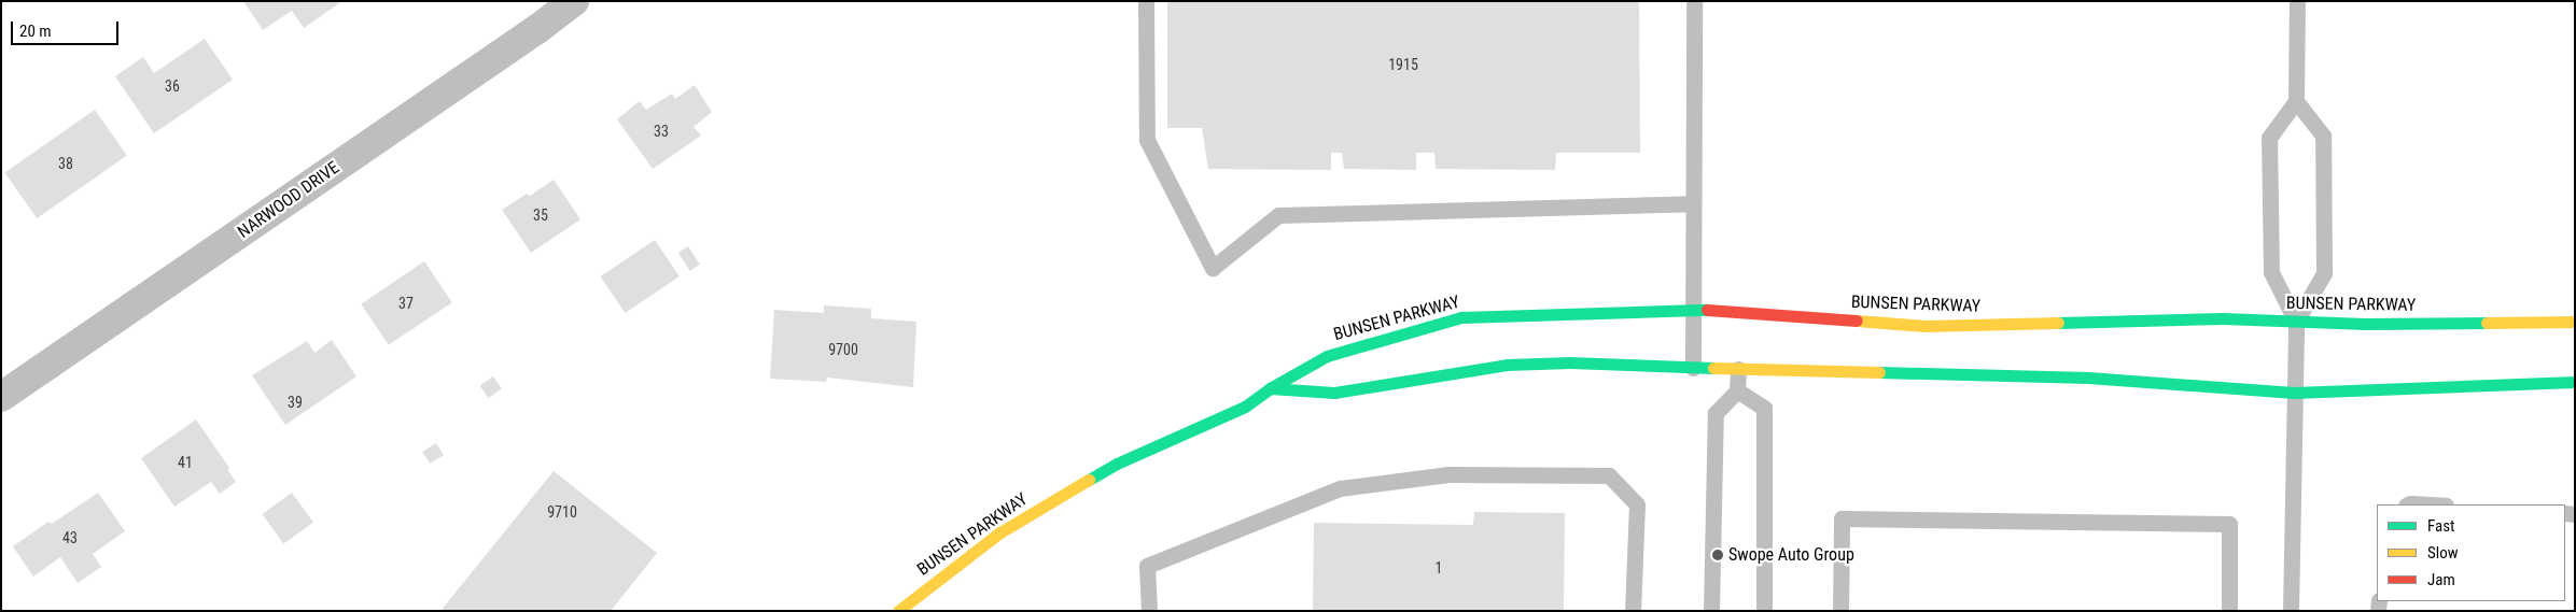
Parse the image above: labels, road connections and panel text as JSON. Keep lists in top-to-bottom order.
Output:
{
  "streets": {
    "street": ["NARWOOD DRIVE", "BUNSEN PARKWAY"]
  },
  "places": ["Swope Auto Group"],
  "house_numbers": [
    "1915",
    "36",
    "33",
    "38",
    "35",
    "37",
    "9700",
    "39",
    "41",
    "9710",
    "43",
    "1"
  ],
  "legend": ["Fast", "Slow", "Jam"],
  "scale_bar": "20 m"
}
